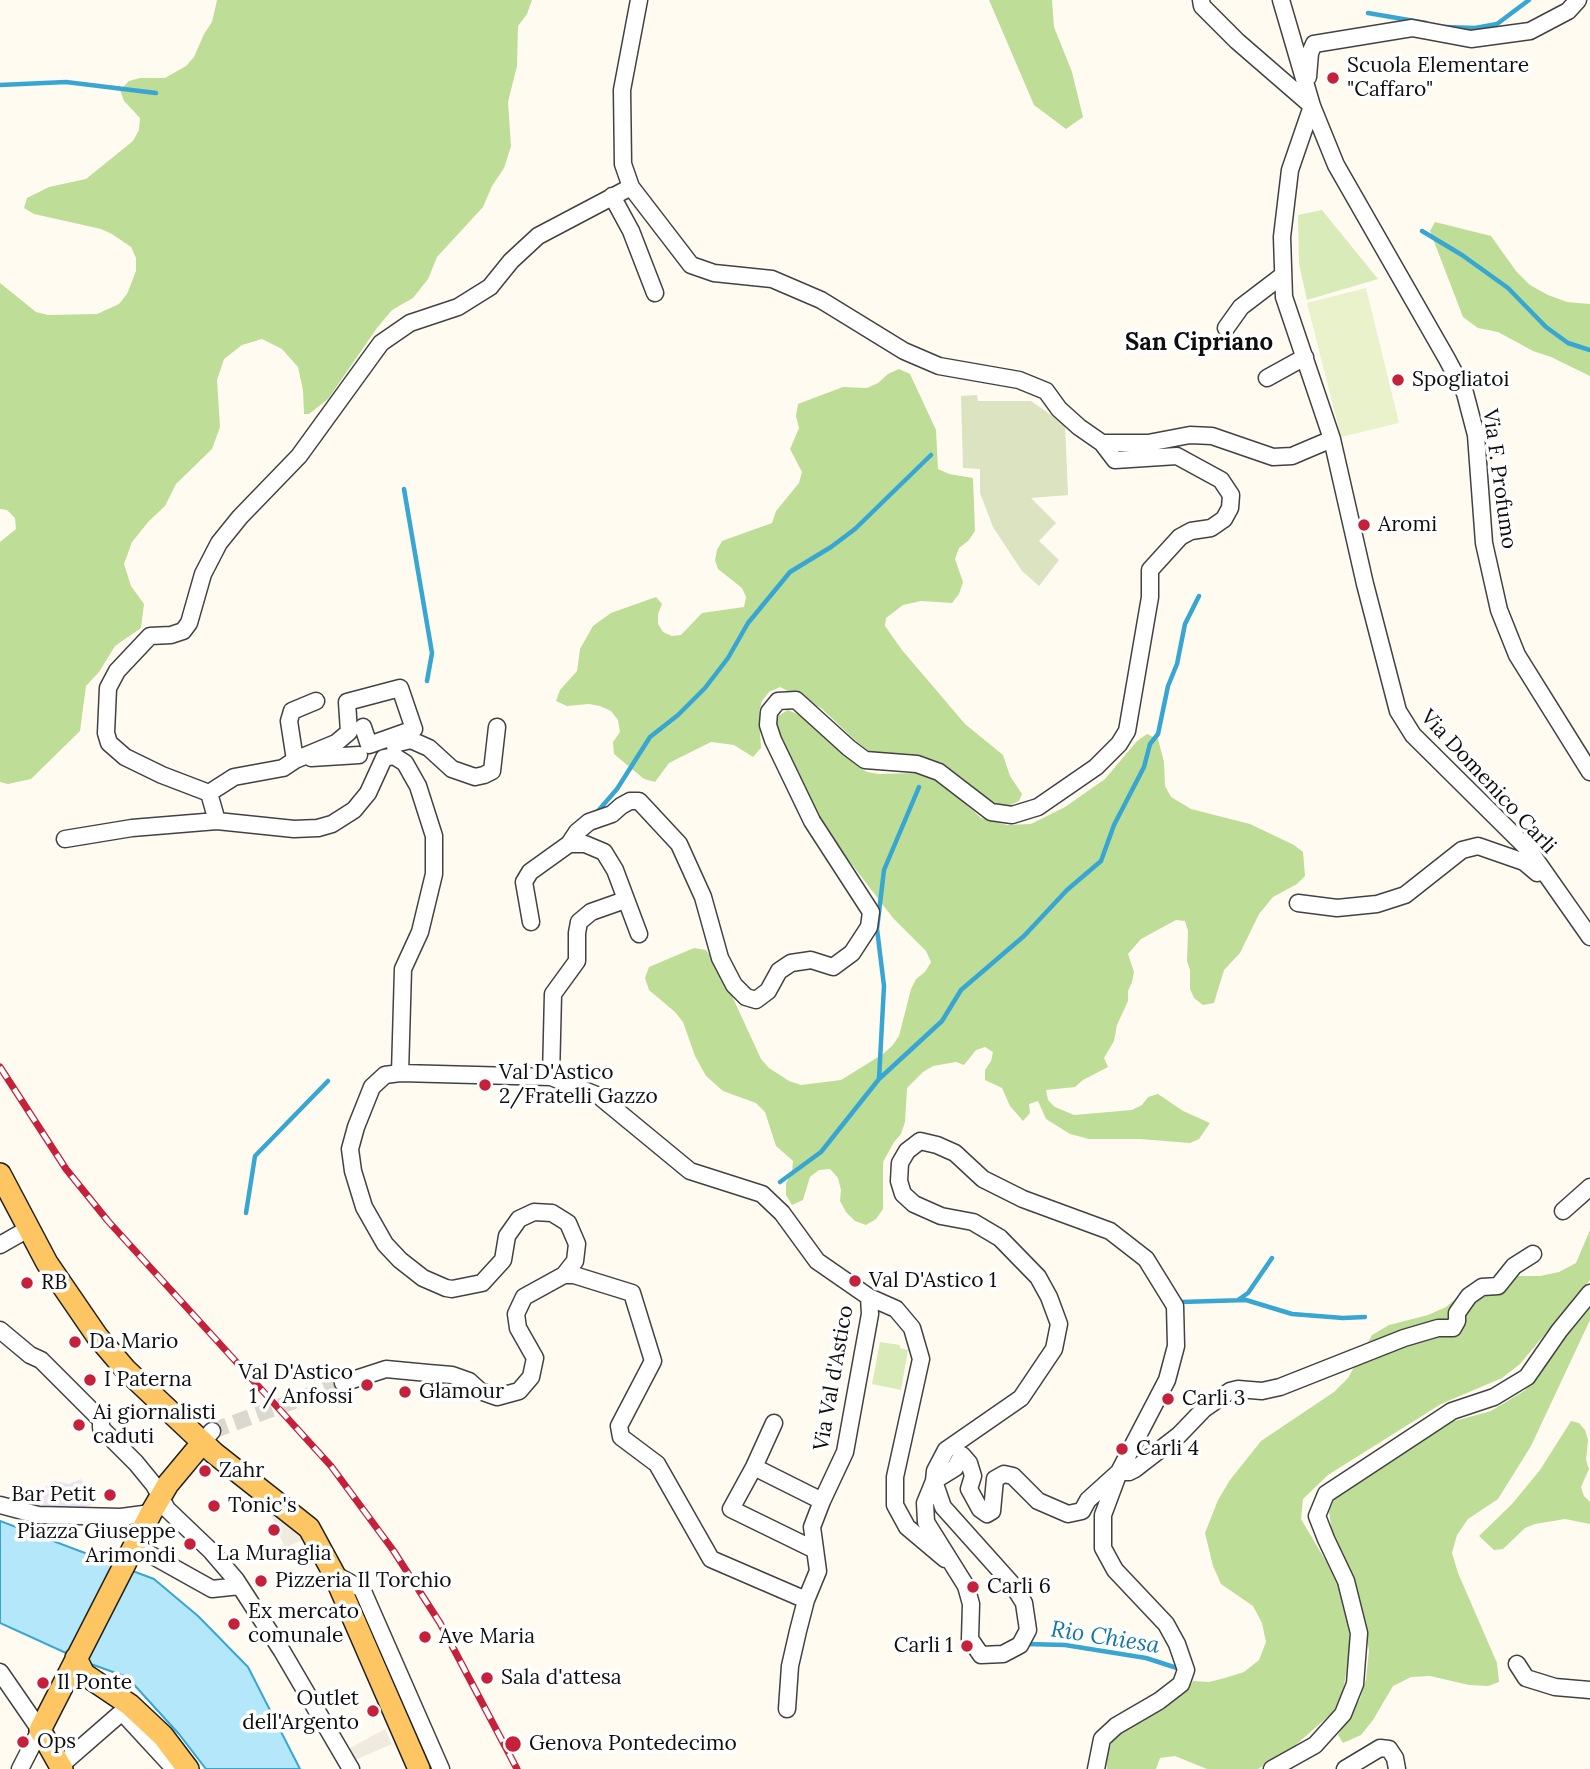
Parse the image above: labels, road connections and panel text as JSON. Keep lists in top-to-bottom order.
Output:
{
  "streets": {
    "street": ["Via F. Profumo", "Via Domenico Carli", "Via Val d'Astico"]
  },
  "crossings": [
    ["Via F. Profumo", "Via Domenico Carli"]
  ],
  "districts": ["San Cipriano"],
  "water": ["Rio Chiesa"],
  "places": [
    "Scuola Elementare \"Caffaro\"",
    "Spogliatoi",
    "Aromi",
    "Val D'Astico 2/Fratelli Gazzo",
    "Val D'Astico 1",
    "RB",
    "Da Mario",
    "I Paterna",
    "Val D'Astico 1 / Anfossi",
    "Glamour",
    "Carli 3",
    "Ai giornalisti caduti",
    "Carli 4",
    "Zahr",
    "Bar Petit",
    "Tonic's",
    "La Muraglia",
    "Piazza Giuseppe Arimondi",
    "Pizzeria Il Torchio",
    "Carli 6",
    "Ex mercato comunale",
    "Ave Maria",
    "Carli 1",
    "Sala d'attesa",
    "Il Ponte",
    "Outlet dell'Argento",
    "Ops",
    "Genova Pontedecimo"
  ]
}
